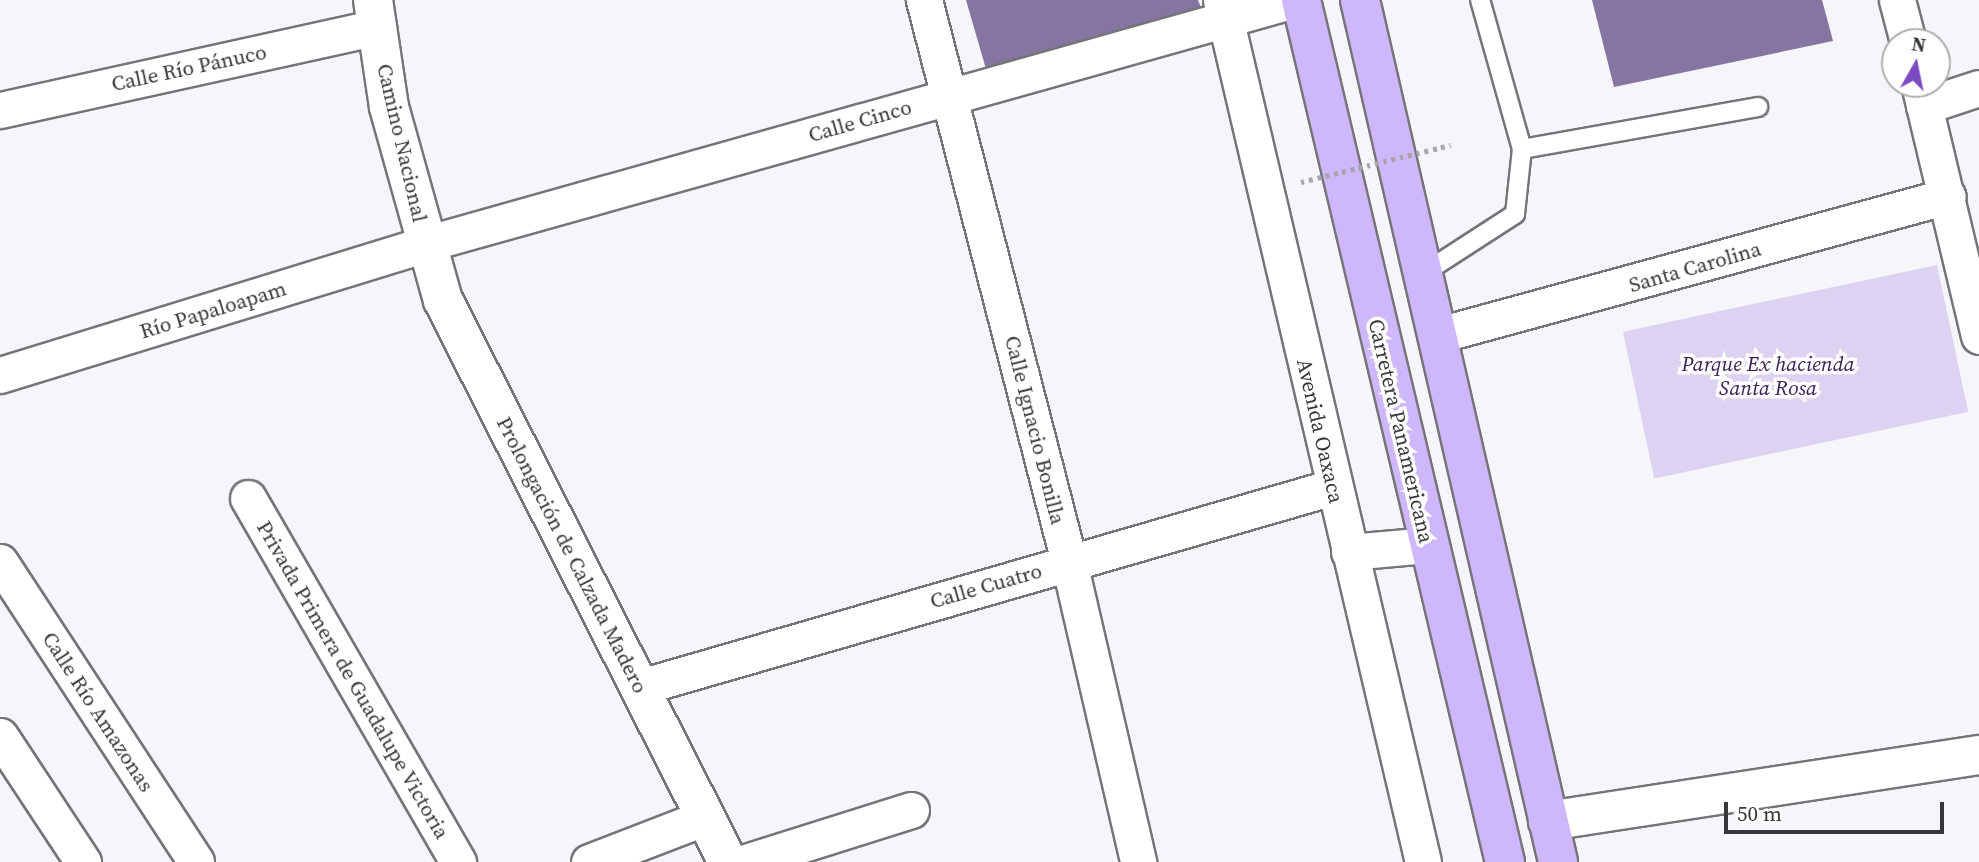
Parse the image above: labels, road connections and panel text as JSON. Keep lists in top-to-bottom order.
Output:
{
  "streets": {
    "highway": ["Carretera Panamericana"],
    "street": [
      "Calle Río Pánuco",
      "Calle Cinco",
      "Camino Nacional",
      "Santa Carolina",
      "Río Papaloapam",
      "Calle Ignacio Bonilla",
      "Avenida Oaxaca",
      "Prolongación de Calzada Madero",
      "Calle Cuatro",
      "Privada Primera de Guadalupe Victoria",
      "Calle Río Amazonas"
    ]
  },
  "crossings": [
    ["Calle Río Pánuco", "Camino Nacional"],
    ["Calle Cinco", "Camino Nacional"],
    ["Calle Cinco", "Río Papaloapam"],
    ["Calle Cinco", "Calle Ignacio Bonilla"],
    ["Calle Cinco", "Avenida Oaxaca"],
    ["Calle Cinco", "Prolongación de Calzada Madero"],
    ["Camino Nacional", "Río Papaloapam"],
    ["Camino Nacional", "Prolongación de Calzada Madero"],
    ["Río Papaloapam", "Prolongación de Calzada Madero"],
    ["Calle Ignacio Bonilla", "Calle Cuatro"],
    ["Avenida Oaxaca", "Calle Cuatro"],
    ["Prolongación de Calzada Madero", "Calle Cuatro"]
  ],
  "parks": ["Parque Ex hacienda Santa Rosa"],
  "scale_bar": "50 m",
  "north": "top"
}
